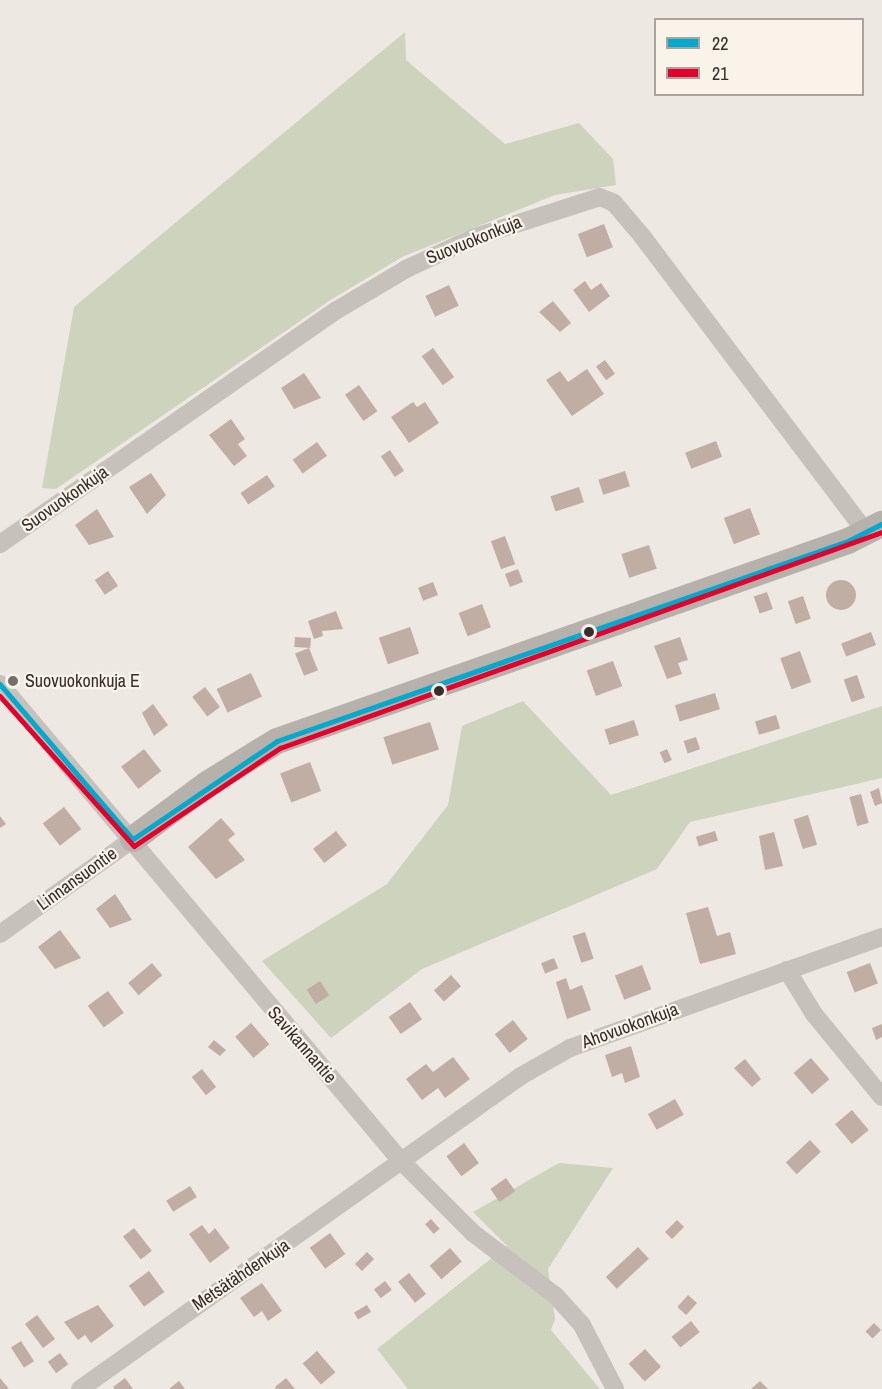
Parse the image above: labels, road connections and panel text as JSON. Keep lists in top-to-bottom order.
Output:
{
  "streets": {
    "street": [
      "Suovuokonkuja",
      "Linnansuontie",
      "Ahovuokonkuja",
      "Savikannantie",
      "Metsätähdenkuja"
    ]
  },
  "crossings": [
    ["Suovuokonkuja", "Linnansuontie"],
    ["Linnansuontie", "Savikannantie"],
    ["Ahovuokonkuja", "Savikannantie"],
    ["Ahovuokonkuja", "Metsätähdenkuja"],
    ["Savikannantie", "Metsätähdenkuja"]
  ],
  "places": ["Suovuokonkuja E"],
  "lines": ["transit line 22", "transit line 21"],
  "legend": ["22", "21"]
}
